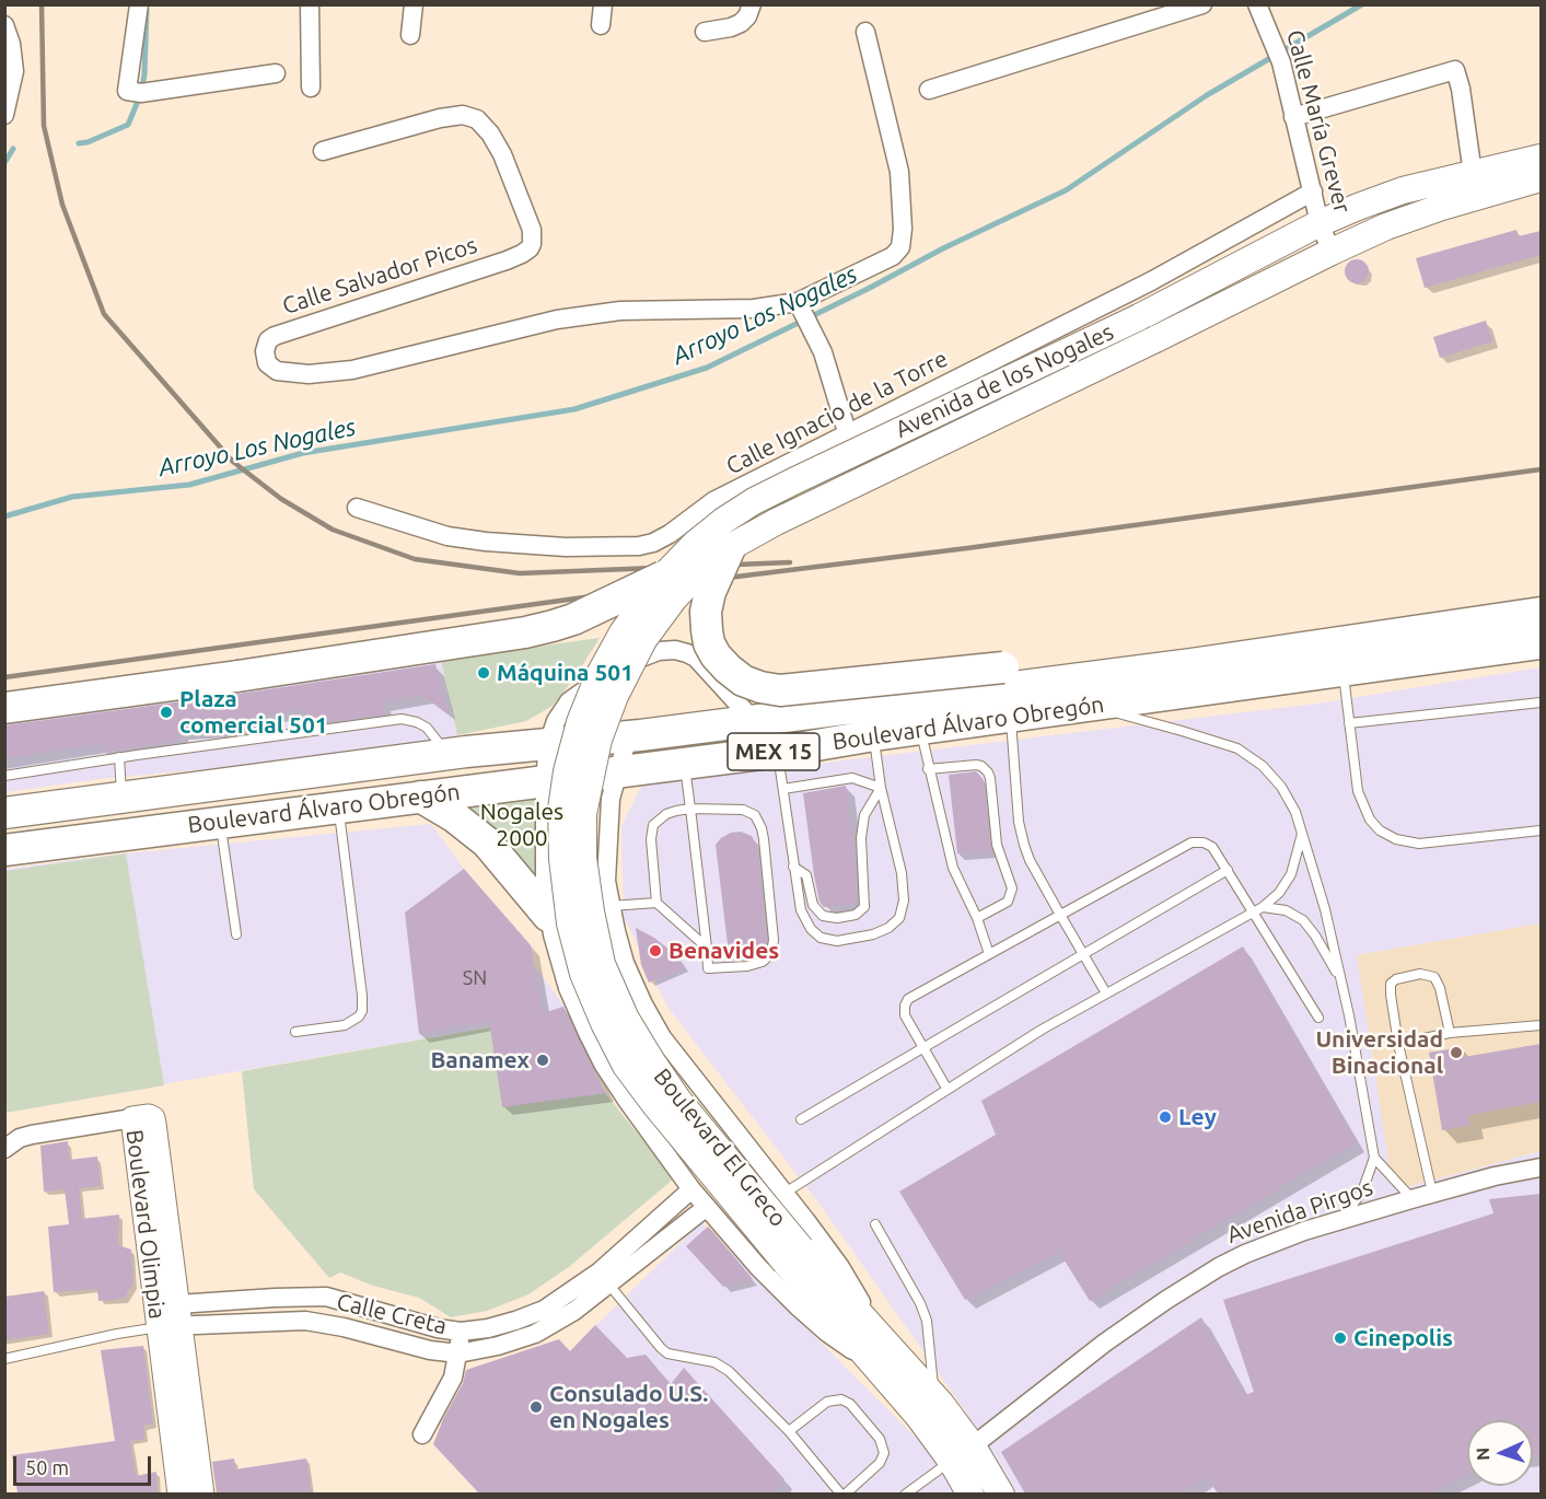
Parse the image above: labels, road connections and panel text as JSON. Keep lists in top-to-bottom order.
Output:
{
  "streets": {
    "highway": ["Boulevard Álvaro Obregón", "MEX 15"],
    "main road": ["Avenida de los Nogales", "Boulevard El Greco"],
    "street": [
      "Calle María Grever",
      "Calle Salvador Picos",
      "Calle Ignacio de la Torre",
      "Avenida Pirgos",
      "Boulevard Olimpia",
      "Calle Creta"
    ]
  },
  "crossings": [
    ["Calle María Grever", "Avenida de los Nogales"],
    ["Calle María Grever", "Calle Ignacio de la Torre"],
    ["Avenida de los Nogales", "Boulevard Álvaro Obregón"],
    ["Avenida de los Nogales", "Boulevard El Greco"],
    ["Boulevard Álvaro Obregón", "Boulevard El Greco"],
    ["Boulevard El Greco", "Avenida Pirgos"],
    ["Boulevard Olimpia", "Calle Creta"]
  ],
  "water": ["Arroyo Los Nogales"],
  "parks": ["Nogales 2000"],
  "places": [
    "Máquina 501",
    "Plaza comercial 501",
    "Benavides",
    "Universidad Binacional",
    "Banamex",
    "Ley",
    "Cinepolis",
    "Consulado U.S. en Nogales"
  ],
  "house_numbers": ["SN"],
  "scale_bar": "50 m",
  "north": "left"
}
